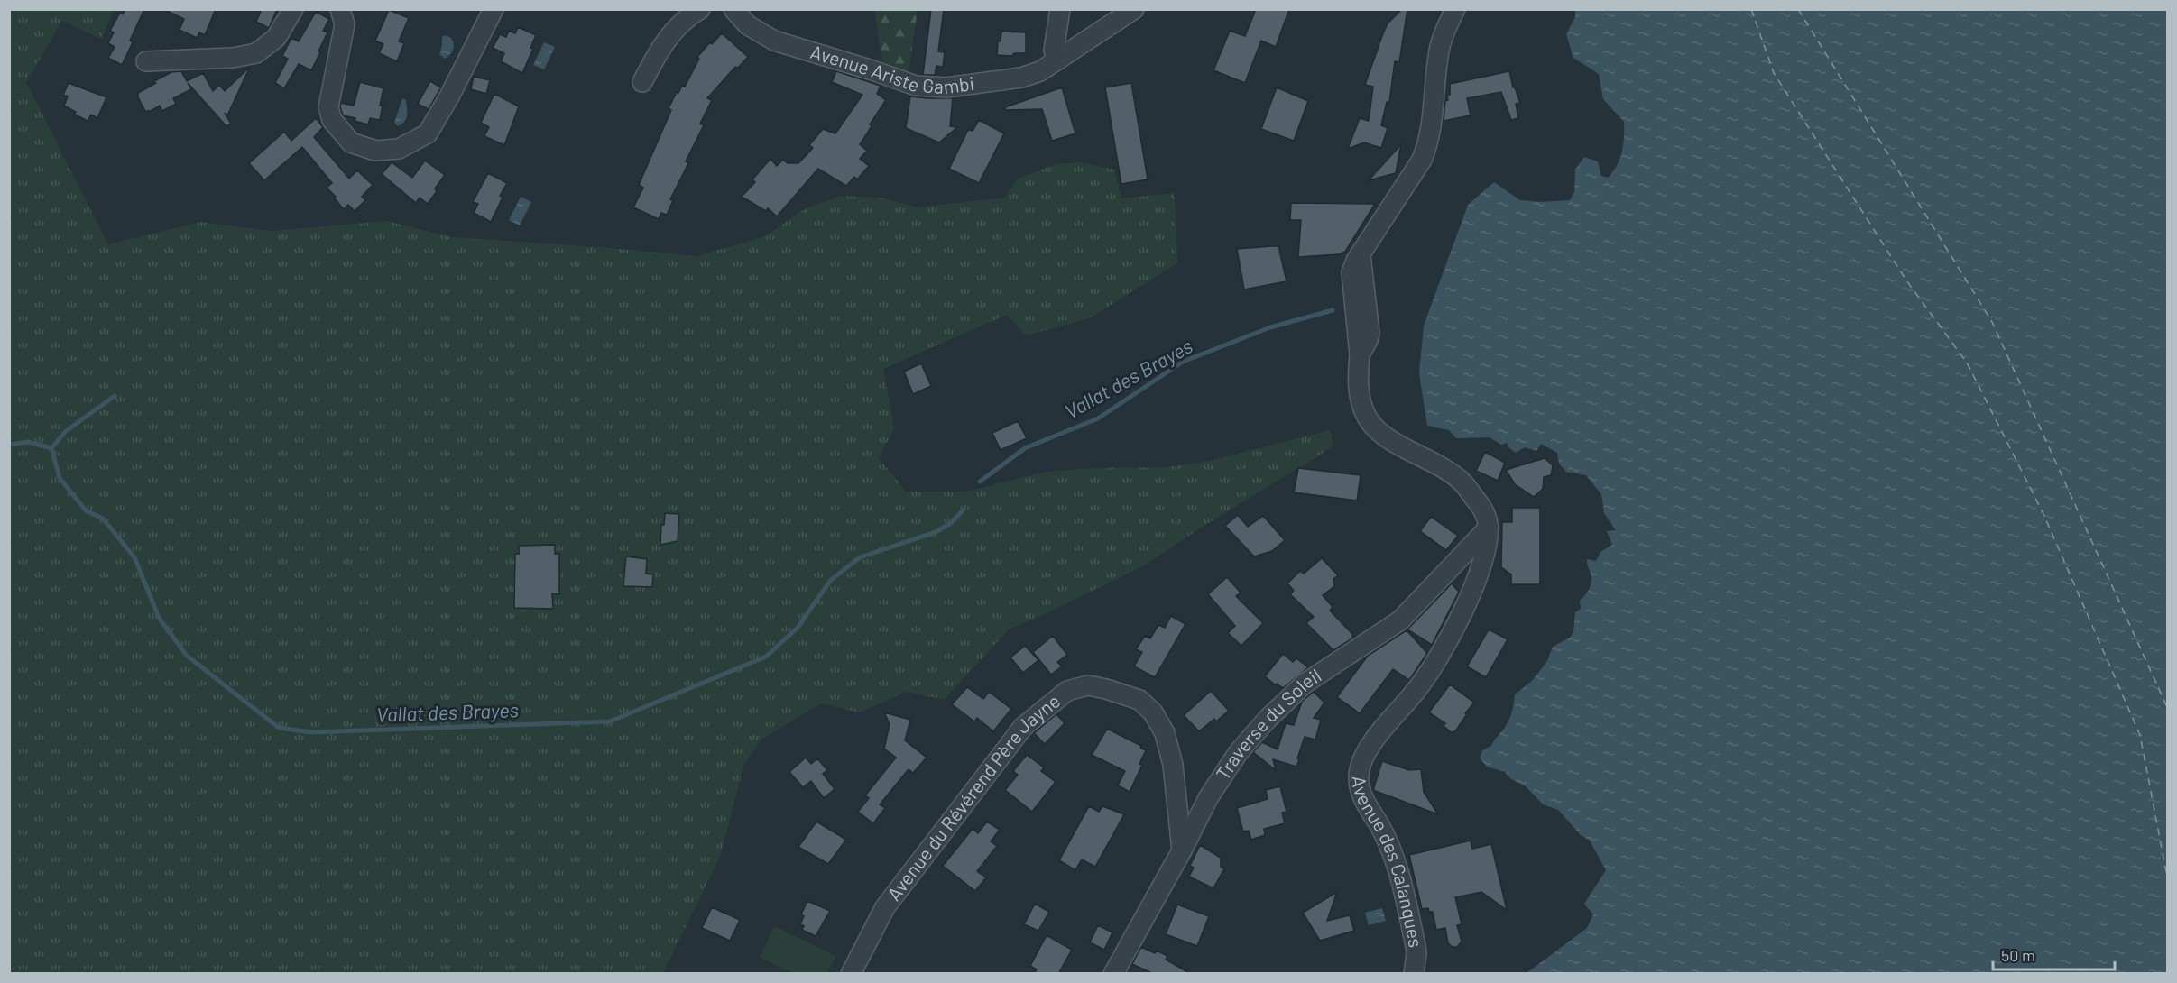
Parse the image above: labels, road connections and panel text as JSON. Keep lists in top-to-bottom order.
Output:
{
  "streets": {
    "street": [
      "Avenue Ariste Gambi",
      "Traverse du Soleil",
      "Avenue du Révérend Père Jayne",
      "Avenue des Calanques"
    ]
  },
  "crossings": [
    ["Traverse du Soleil", "Avenue du Révérend Père Jayne"],
    ["Traverse du Soleil", "Avenue des Calanques"]
  ],
  "water": ["Vallat des Brayes"],
  "scale_bar": "50 m"
}
